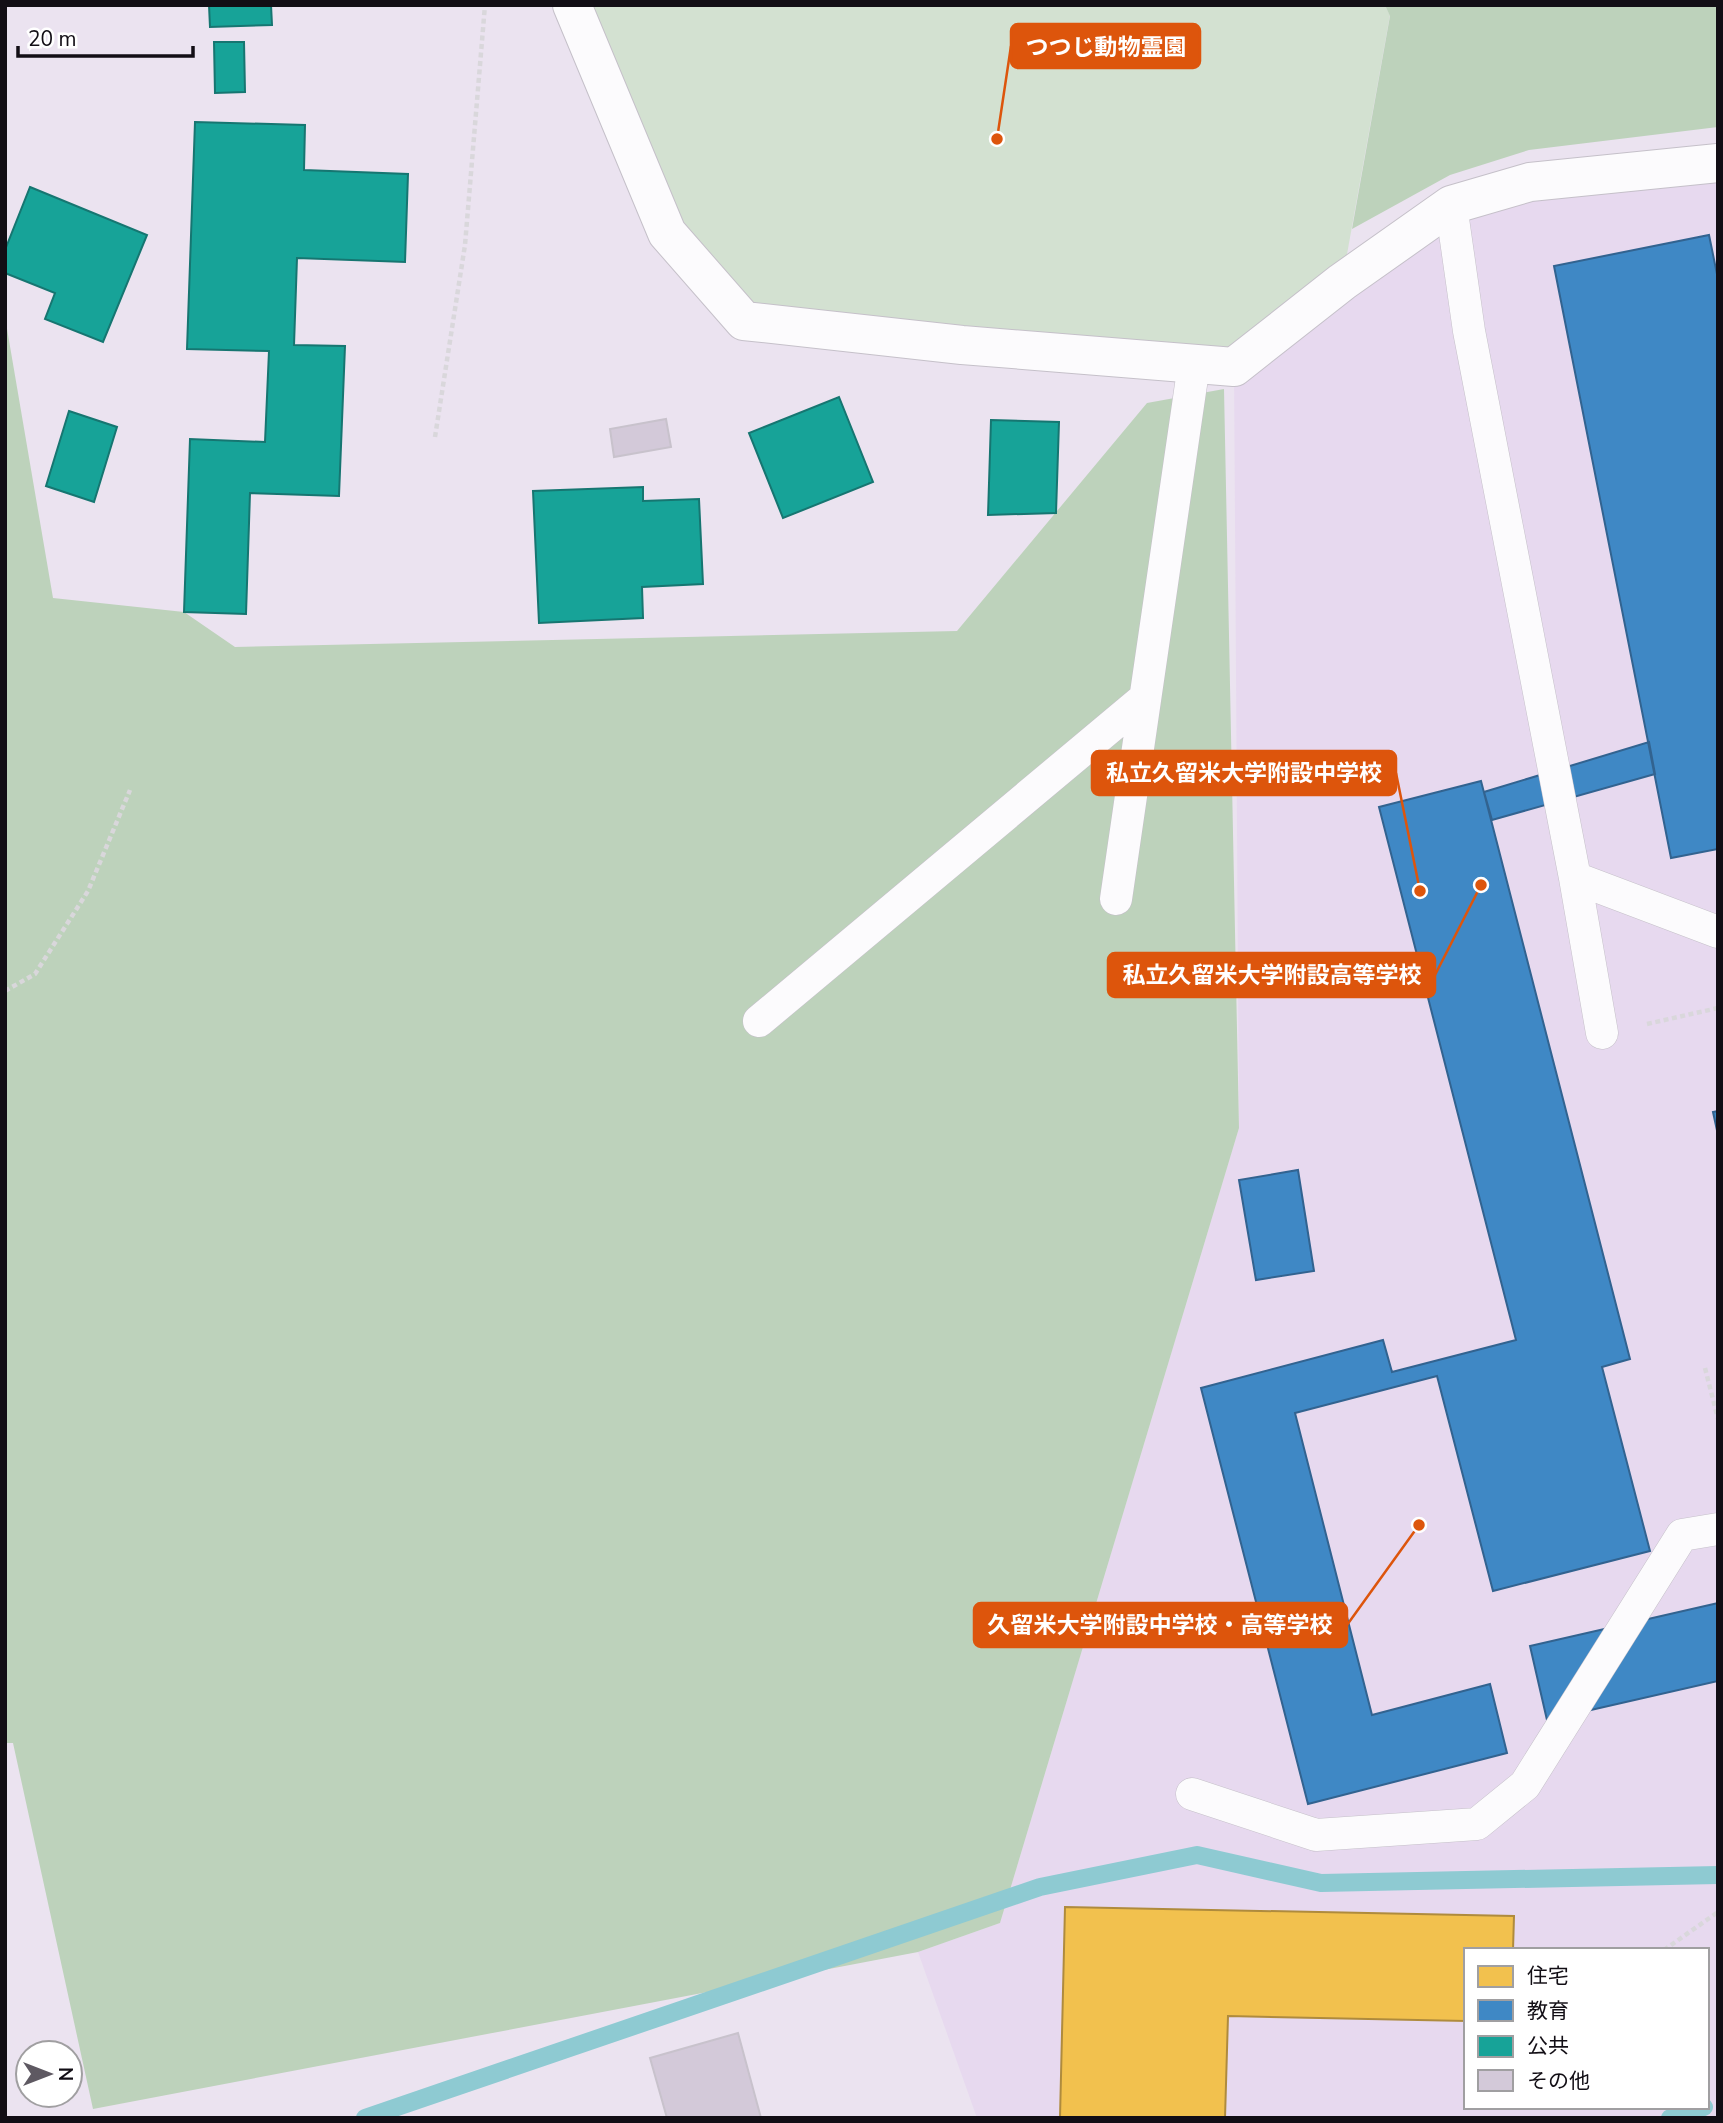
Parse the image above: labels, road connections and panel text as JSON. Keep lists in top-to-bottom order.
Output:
{
  "places": [
    "つつじ動物霊園",
    "私立久留米大学附設高等学校",
    "私立久留米大学附設中学校",
    "久留米大学附設中学校・高等学校"
  ],
  "legend": [
    "住宅",
    "教育",
    "公共",
    "その他"
  ],
  "scale_bar": "20 m",
  "north": "right"
}
